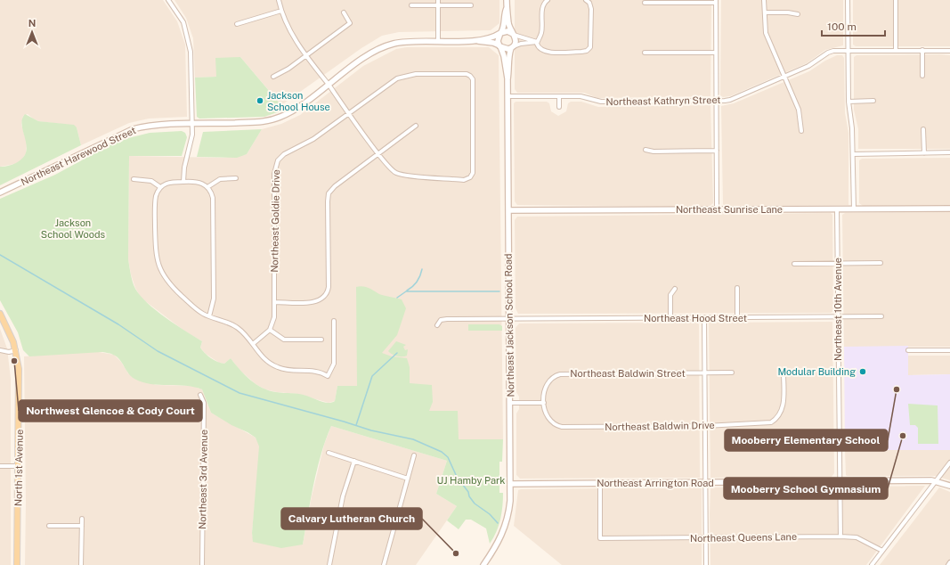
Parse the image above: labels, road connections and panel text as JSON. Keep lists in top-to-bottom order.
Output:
{
  "streets": {
    "main road": ["North 1st Avenue"],
    "street": [
      "Northeast Kathryn Street",
      "Northeast Harewood Street",
      "Northeast Sunrise Lane",
      "Northeast Goldie Drive",
      "Northeast 10th Avenue",
      "Northeast Hood Street",
      "Northeast Jackson School Road",
      "Northeast Baldwin Street",
      "Northeast Baldwin Drive",
      "Northeast 3rd Avenue",
      "Northeast Arrington Road",
      "Northeast Queens Lane"
    ]
  },
  "crossings": [
    ["Northeast Kathryn Street", "Northeast Jackson School Road"],
    ["Northeast Harewood Street", "Northeast Jackson School Road"],
    ["Northeast Sunrise Lane", "Northeast 10th Avenue"],
    ["Northeast Sunrise Lane", "Northeast Jackson School Road"],
    ["Northeast 10th Avenue", "Northeast Hood Street"],
    ["Northeast 10th Avenue", "Northeast Arrington Road"],
    ["Northeast 10th Avenue", "Northeast Queens Lane"],
    ["Northeast Hood Street", "Northeast Jackson School Road"],
    ["Northeast Jackson School Road", "Northeast Arrington Road"],
    ["Northeast Baldwin Street", "Northeast Baldwin Drive"],
    ["Northeast Arrington Road", "Northeast Queens Lane"]
  ],
  "parks": ["Jackson School Woods", "UJ Hamby Park"],
  "places": [
    "Jackson School House",
    "Northwest Glencoe & Cody Court",
    "Modular Building",
    "Mooberry Elementary School",
    "Mooberry School Gymnasium",
    "Calvary Lutheran Church"
  ],
  "scale_bar": "100 m",
  "north": "top"
}
